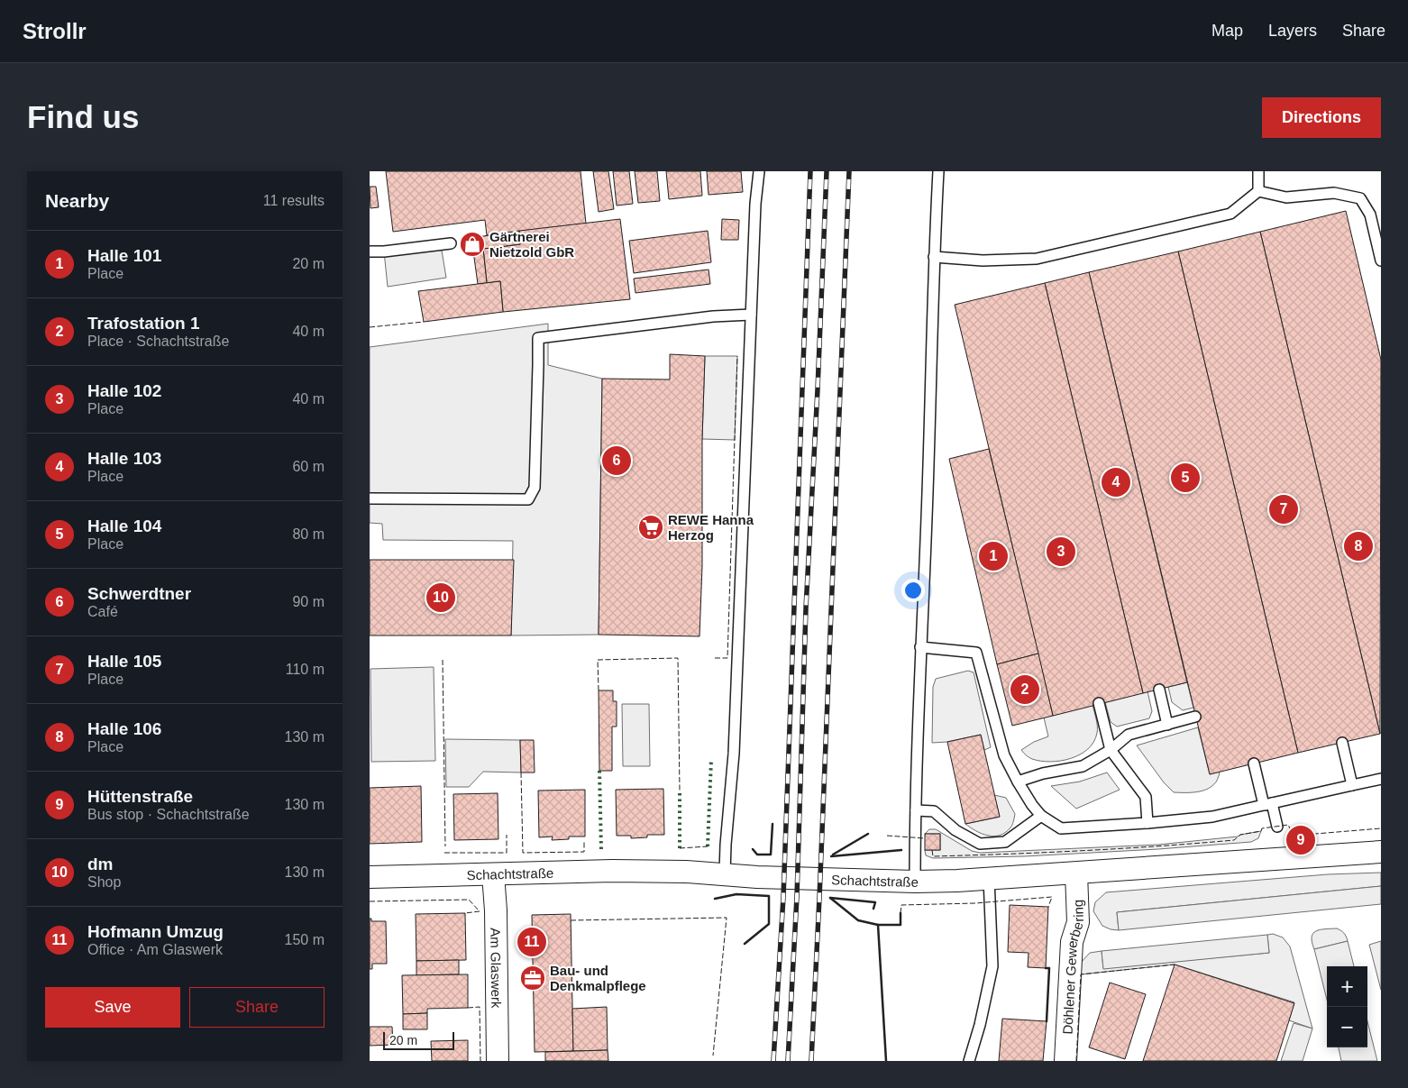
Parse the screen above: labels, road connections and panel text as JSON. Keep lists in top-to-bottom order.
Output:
{
  "streets": {
    "street": ["Schachtstraße", "Am Glaswerk", "Döhlener Gewerbering"]
  },
  "crossings": [
    ["Schachtstraße", "Am Glaswerk"],
    ["Schachtstraße", "Döhlener Gewerbering"]
  ],
  "places": {
    "shop": ["Gärtnerei Nietzold GbR"],
    "supermarket": ["REWE Hanna Herzog"],
    "office": ["Bau- und Denkmalpflege"]
  },
  "scale_bar": "20 m",
  "page": {
    "header": "Strollr",
    "nav": ["Map", "Layers", "Share"],
    "buttons": [
      "Directions",
      ["Save", "Share"]
    ],
    "title": "Find us",
    "heading": ["Nearby", "11 results"],
    "list": [
      {
        "mark": "1",
        "name": "Halle 101",
        "note": "Place",
        "value": "20 m"
      },
      {
        "mark": "2",
        "name": "Trafostation 1",
        "note": "Place · Schachtstraße",
        "value": "40 m"
      },
      {
        "mark": "3",
        "name": "Halle 102",
        "note": "Place",
        "value": "40 m"
      },
      {
        "mark": "4",
        "name": "Halle 103",
        "note": "Place",
        "value": "60 m"
      },
      {
        "mark": "5",
        "name": "Halle 104",
        "note": "Place",
        "value": "80 m"
      },
      {
        "mark": "6",
        "name": "Schwerdtner",
        "note": "Café",
        "value": "90 m"
      },
      {
        "mark": "7",
        "name": "Halle 105",
        "note": "Place",
        "value": "110 m"
      },
      {
        "mark": "8",
        "name": "Halle 106",
        "note": "Place",
        "value": "130 m"
      },
      {
        "mark": "9",
        "name": "Hüttenstraße",
        "note": "Bus stop · Schachtstraße",
        "value": "130 m"
      },
      {
        "mark": "10",
        "name": "dm",
        "note": "Shop",
        "value": "130 m"
      },
      {
        "mark": "11",
        "name": "Hofmann Umzug",
        "note": "Office · Am Glaswerk",
        "value": "150 m"
      }
    ],
    "pins": [
      "6",
      "5",
      "4",
      "7",
      "8",
      "3",
      "1",
      "10",
      "2",
      "9",
      "11"
    ],
    "map_buttons": ["+", "−"],
    "scale": "20 m"
  }
}
